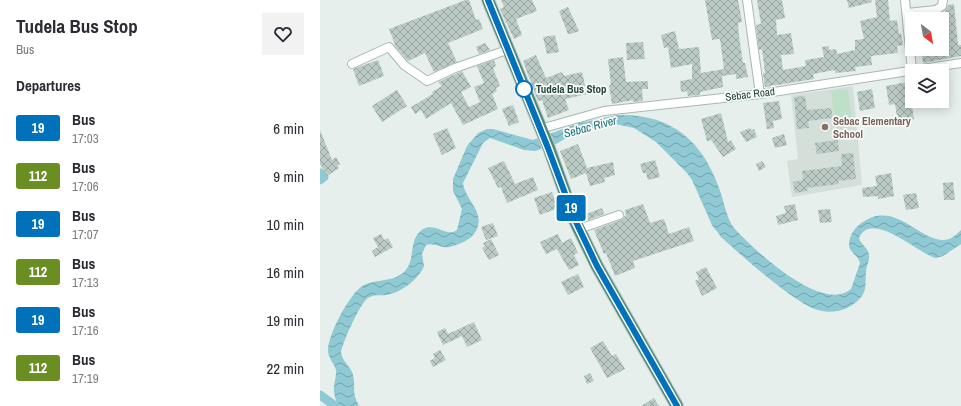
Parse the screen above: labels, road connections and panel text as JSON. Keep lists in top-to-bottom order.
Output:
{
  "streets": {
    "street": ["Sebac Road"]
  },
  "water": ["Sebac River"],
  "places": ["Tudela Bus Stop", "Sebac Elementary School"],
  "lines": ["bus line 19"],
  "north": "bottom right",
  "page": {
    "heading": [
      ["Tudela Bus Stop", "Bus"],
      "Departures"
    ],
    "on_map": "19",
    "list": [
      {
        "mark": "19",
        "name": "Bus",
        "note": "17:03",
        "value": "6 min"
      },
      {
        "mark": "112",
        "name": "Bus",
        "note": "17:06",
        "value": "9 min"
      },
      {
        "mark": "19",
        "name": "Bus",
        "note": "17:07",
        "value": "10 min"
      },
      {
        "mark": "112",
        "name": "Bus",
        "note": "17:13",
        "value": "16 min"
      },
      {
        "mark": "19",
        "name": "Bus",
        "note": "17:16",
        "value": "19 min"
      },
      {
        "mark": "112",
        "name": "Bus",
        "note": "17:19",
        "value": "22 min"
      }
    ]
  }
}
